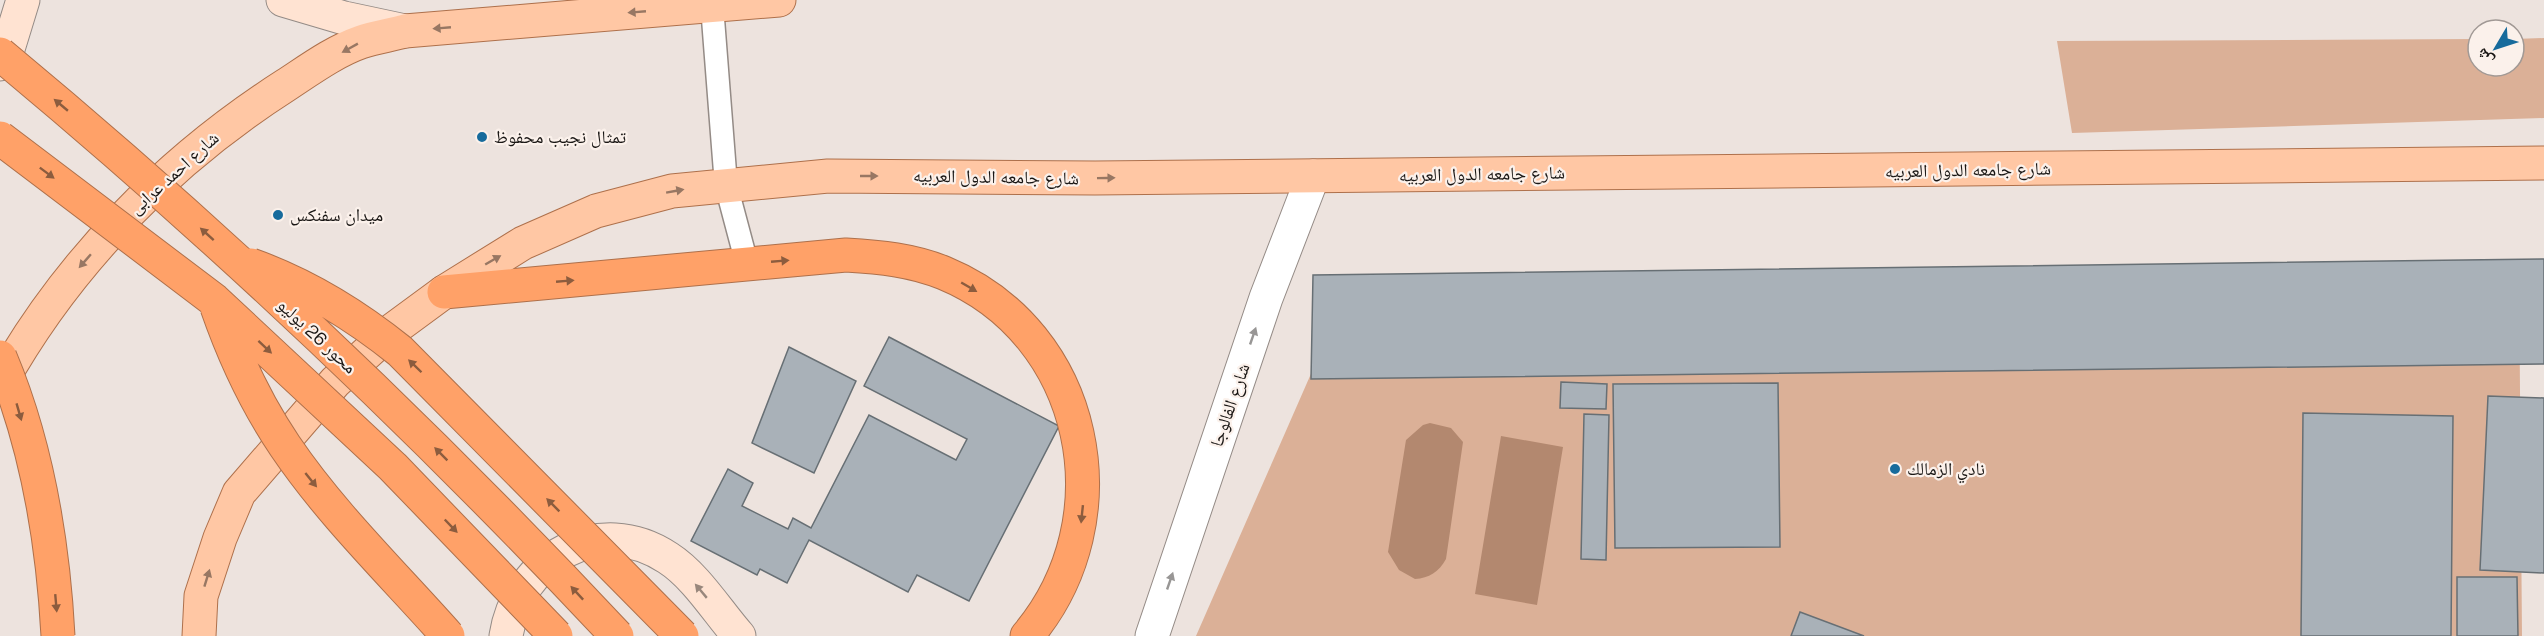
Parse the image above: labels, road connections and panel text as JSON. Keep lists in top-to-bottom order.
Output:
{
  "streets": {
    "highway": ["محور 26 يوليو"],
    "main road": ["شارع جامعه الدول العربيه", "شارع احمد عرابى"],
    "street": ["شارع الفالوجا"]
  },
  "crossings": [
    ["شارع جامعه الدول العربيه", "شارع الفالوجا"]
  ],
  "one_way": ["شارع الفالوجا"],
  "places": ["تمثال نجيب محفوظ", "ميدان سفنكس", "نادي الزمالك"],
  "north": "bottom left"
}
